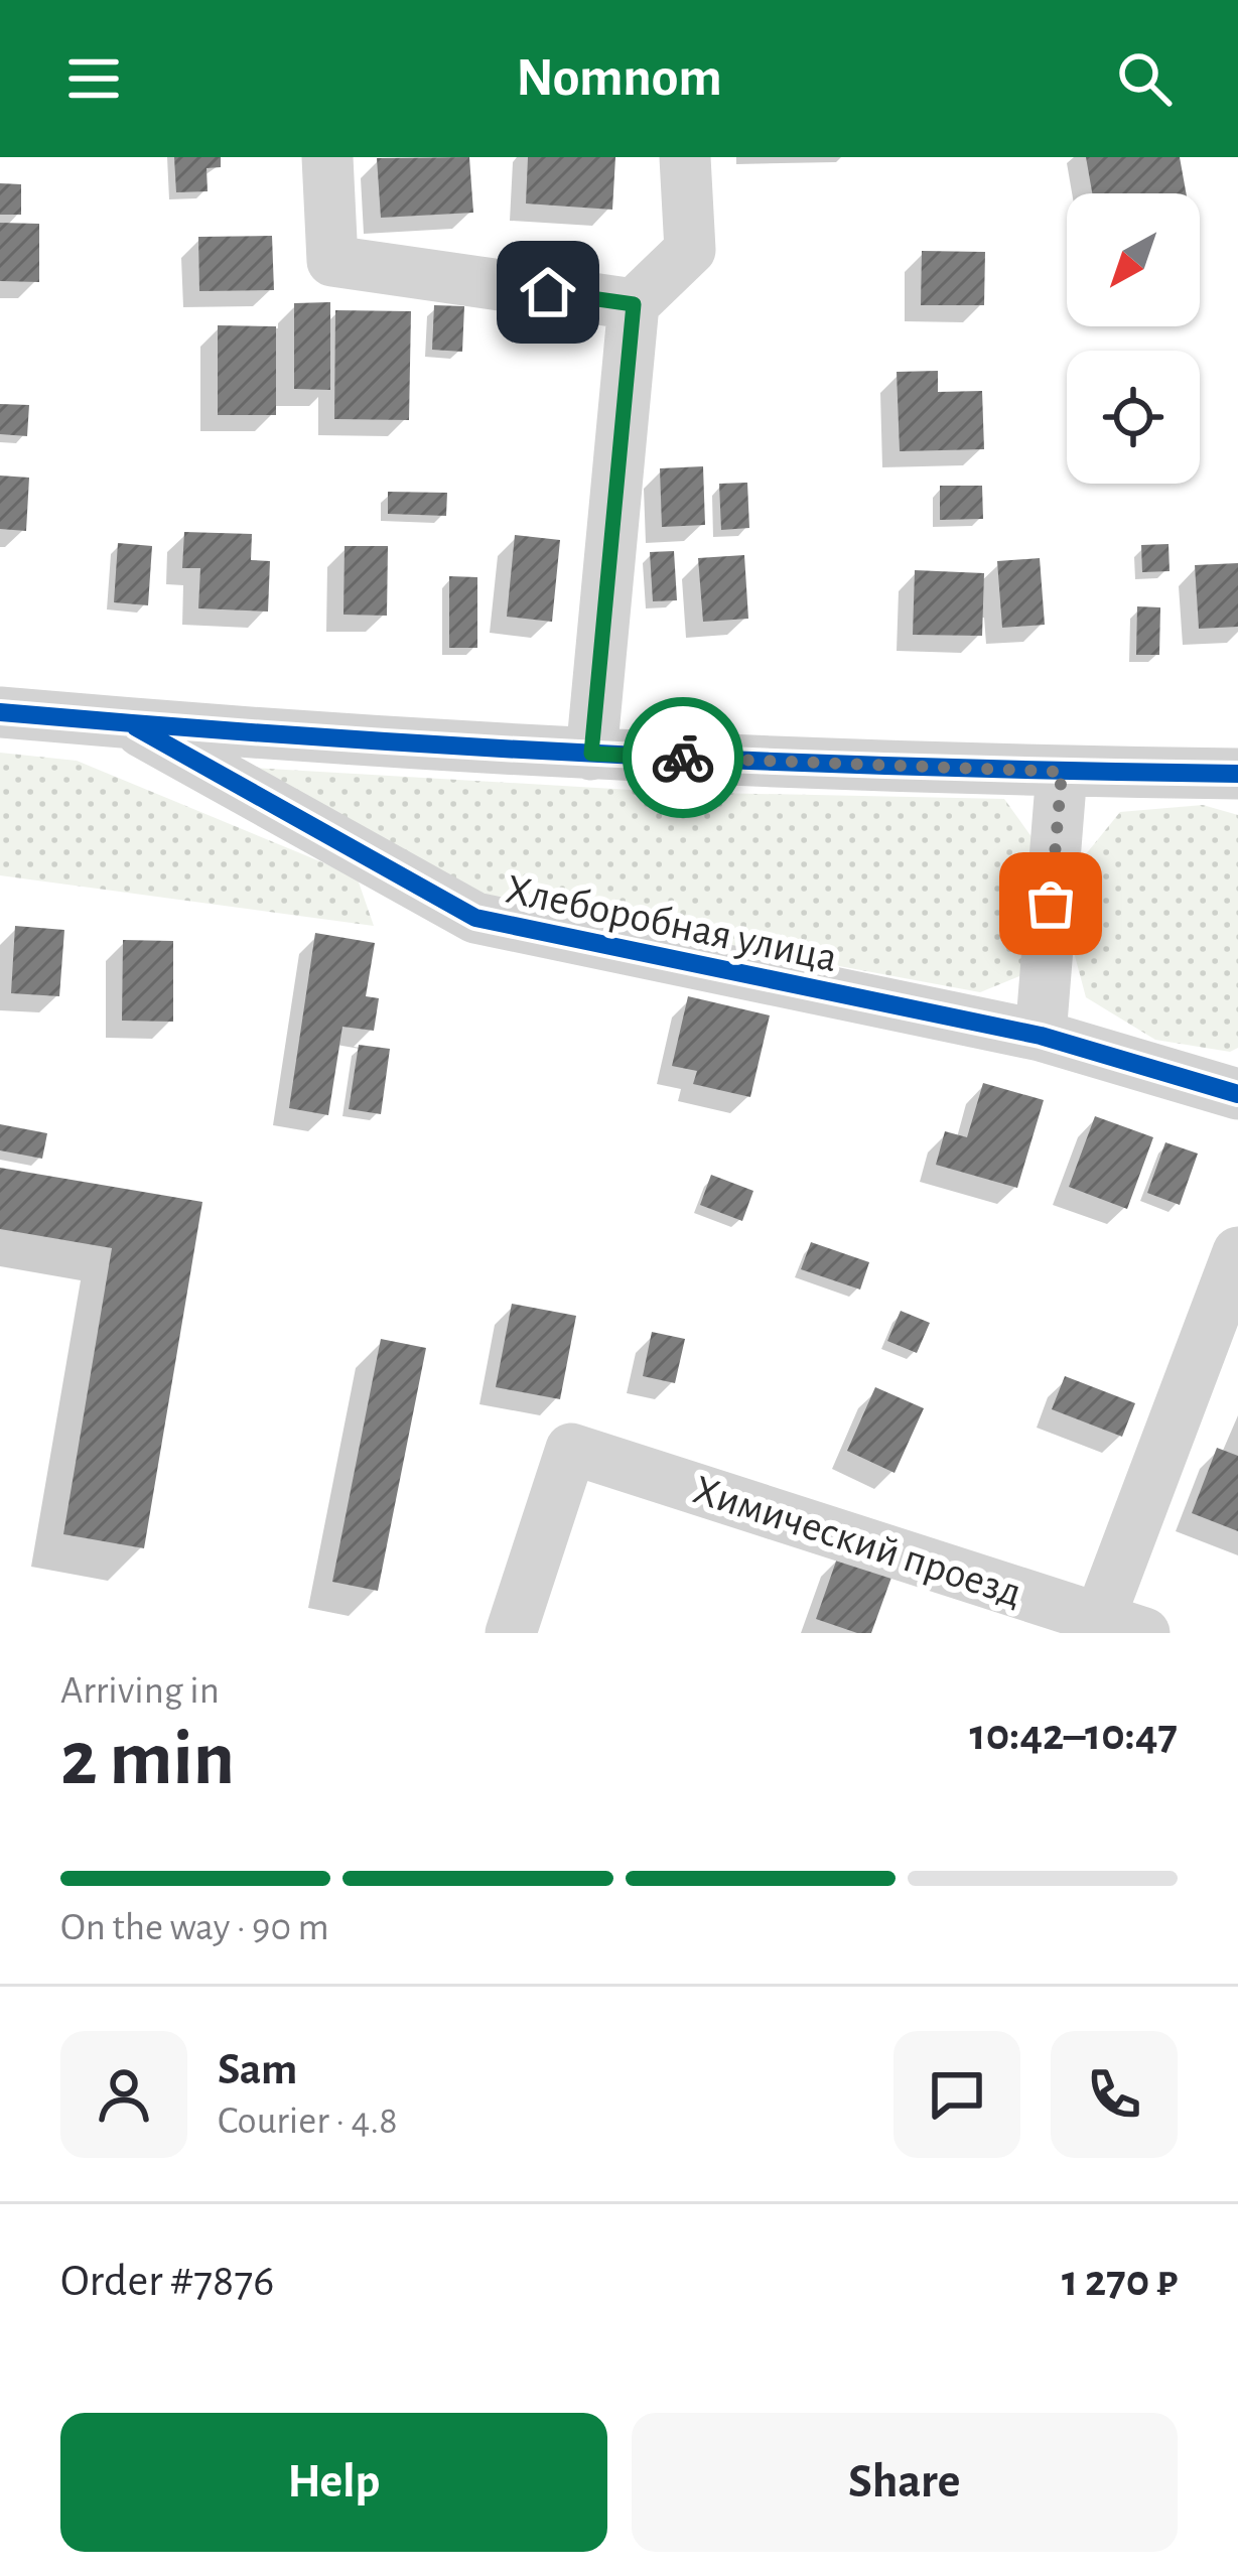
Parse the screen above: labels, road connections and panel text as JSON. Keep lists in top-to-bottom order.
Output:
{
  "streets": {
    "street": ["Хлеборобная улица", "Химический проезд"]
  },
  "north": "bottom left",
  "page": {
    "header": "Nomnom",
    "heading": ["2 min", "Arriving in", "10:42–10:47"],
    "panel": [
      "Sam",
      "Courier · 4.8",
      "Order #7876",
      "1 270 ₽"
    ],
    "bar": "On the way · 90 m",
    "buttons": ["Help", "Share"]
  }
}
